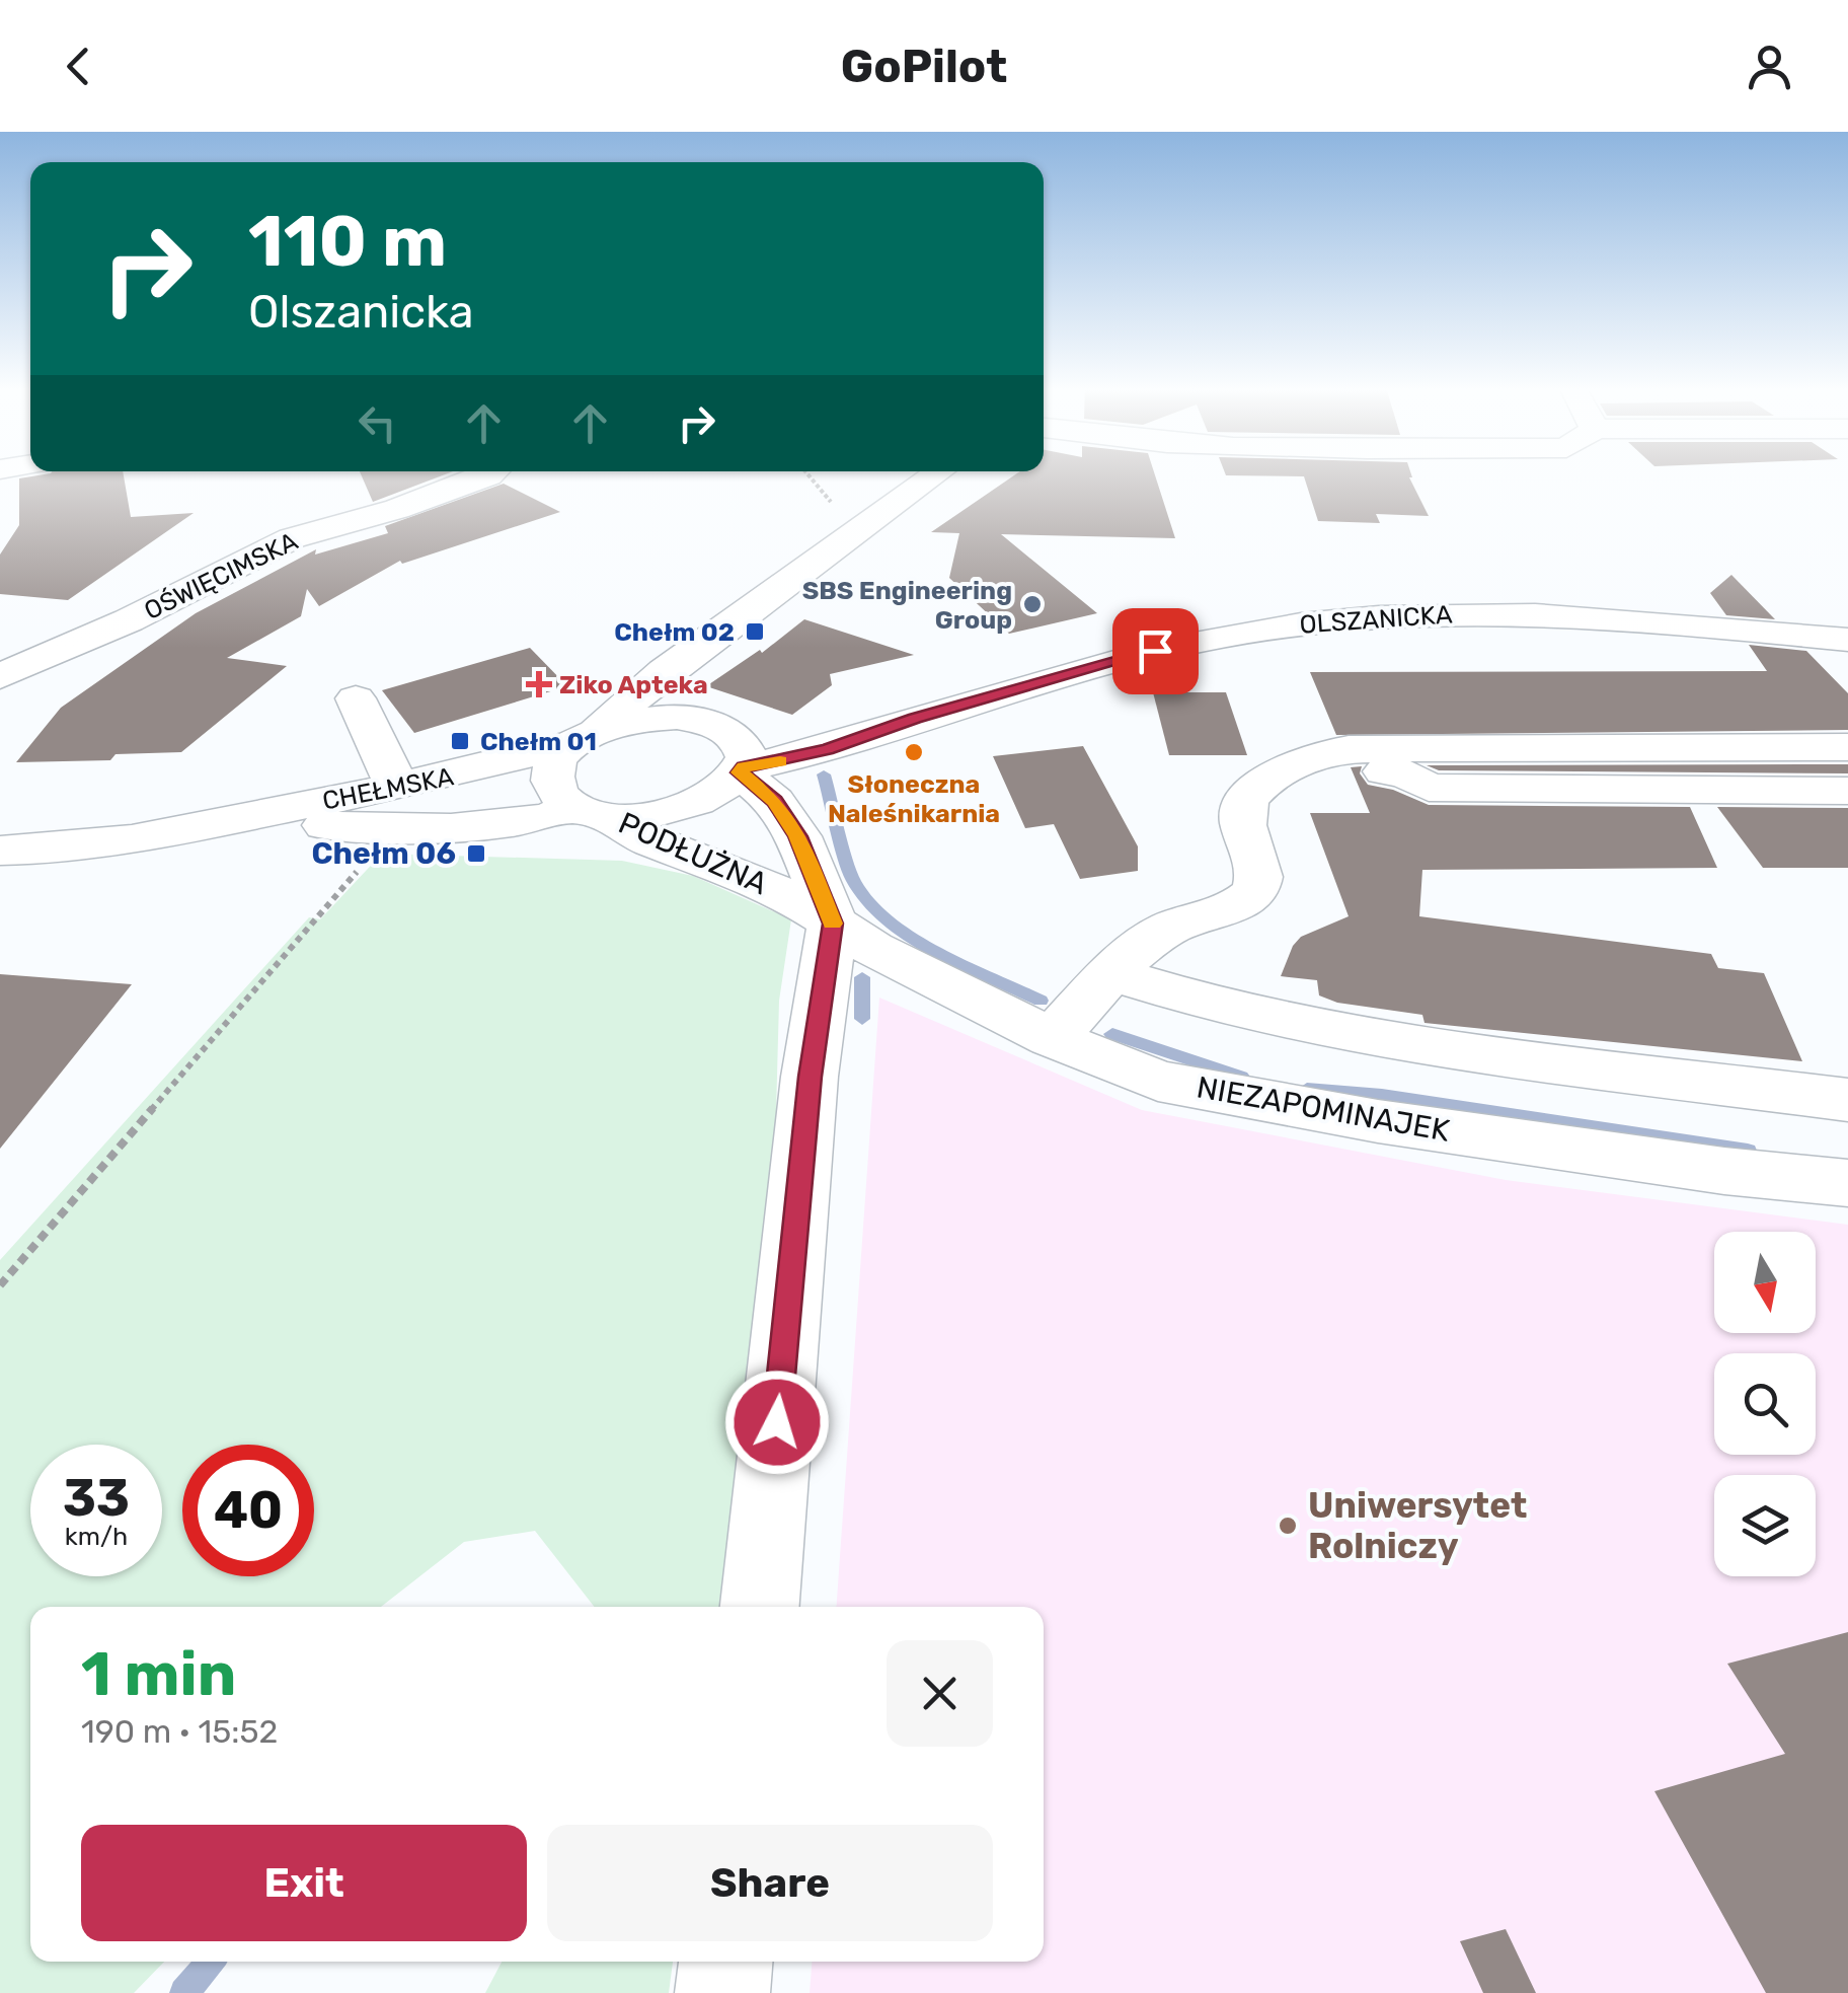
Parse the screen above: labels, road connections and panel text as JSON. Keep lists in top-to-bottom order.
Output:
{
  "streets": {
    "street": [
      "OŚWIĘCIMSKA",
      "OLSZANICKA",
      "CHEŁMSKA",
      "PODŁUŻNA",
      "NIEZAPOMINAJEK"
    ]
  },
  "crossings": [
    ["OLSZANICKA", "CHEŁMSKA"],
    ["OLSZANICKA", "PODŁUŻNA"],
    ["CHEŁMSKA", "PODŁUŻNA"],
    ["PODŁUŻNA", "NIEZAPOMINAJEK"]
  ],
  "places": {
    "other": ["SBS Engineering Group", "Słoneczna Naleśnikarnia", "Uniwersytet Rolniczy"],
    "transit": ["Chełm 02", "Chełm 01", "Chełm 06"],
    "health": ["Ziko Apteka"]
  },
  "north": "bottom",
  "page": {
    "header": "GoPilot",
    "turn": ["110 m", "Olszanicka"],
    "speed": "33 km/h",
    "limit": "40",
    "heading": ["1 min", "190 m · 15:52"],
    "buttons": ["Exit", "Share"]
  }
}
